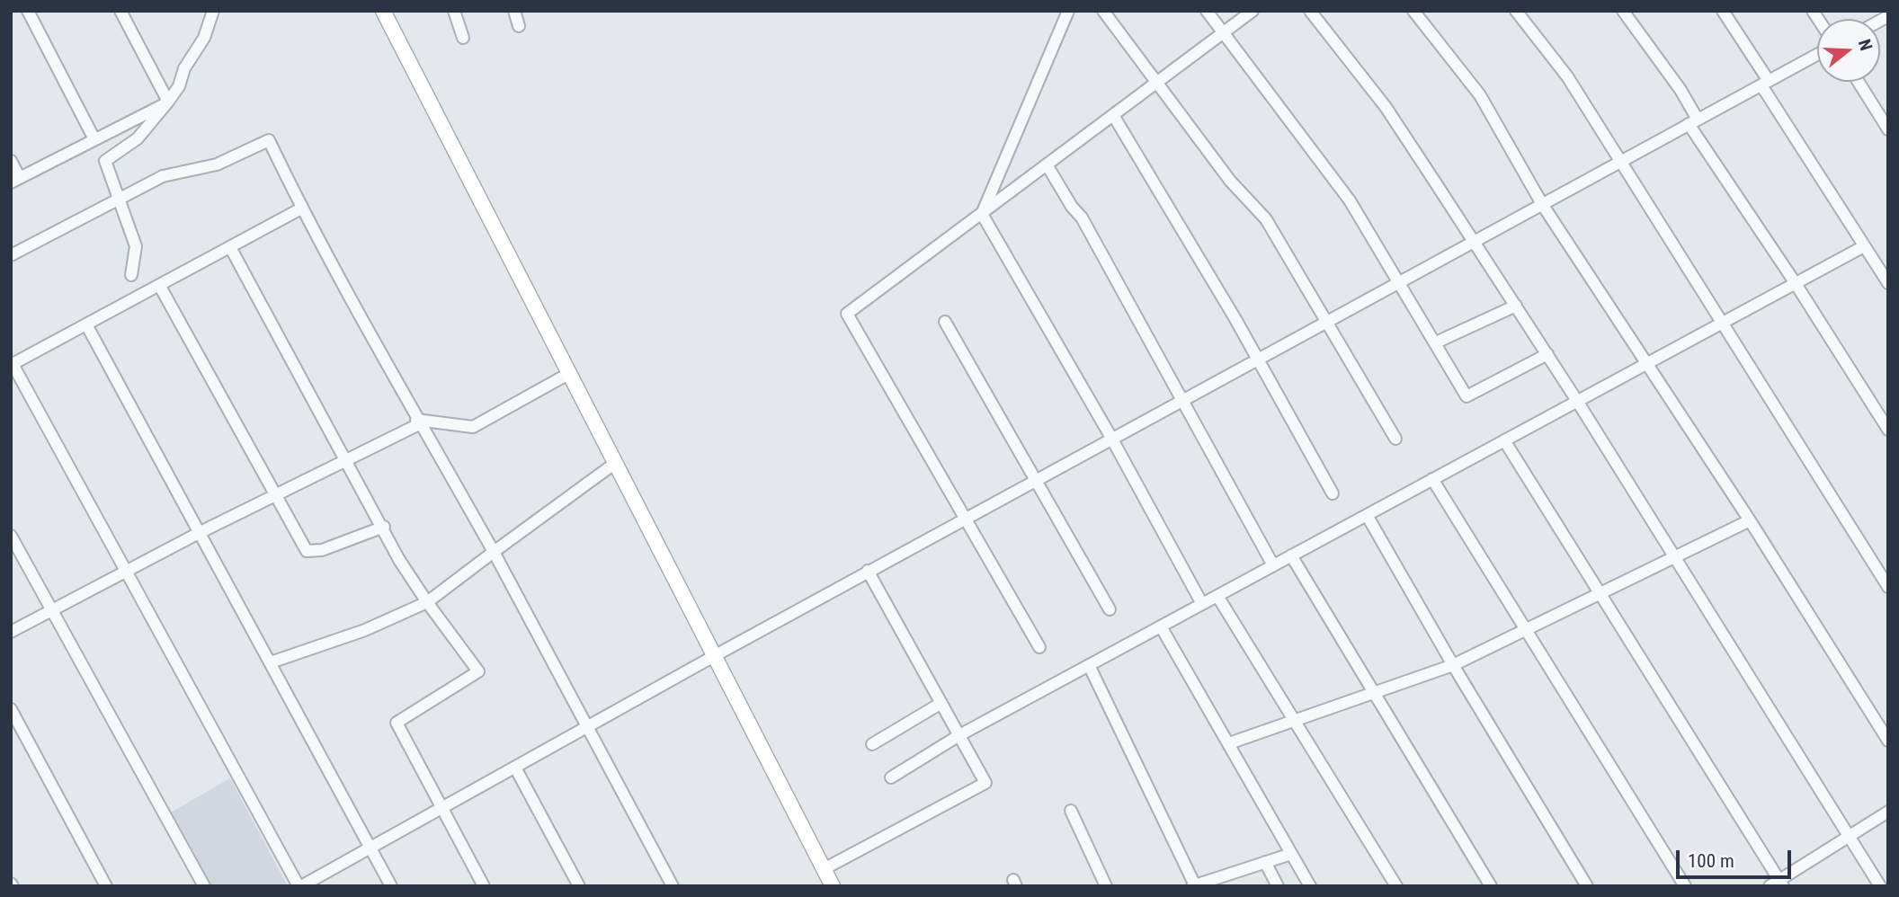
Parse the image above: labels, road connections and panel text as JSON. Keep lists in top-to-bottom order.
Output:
{
  "scale_bar": "100 m",
  "north": "right"
}
